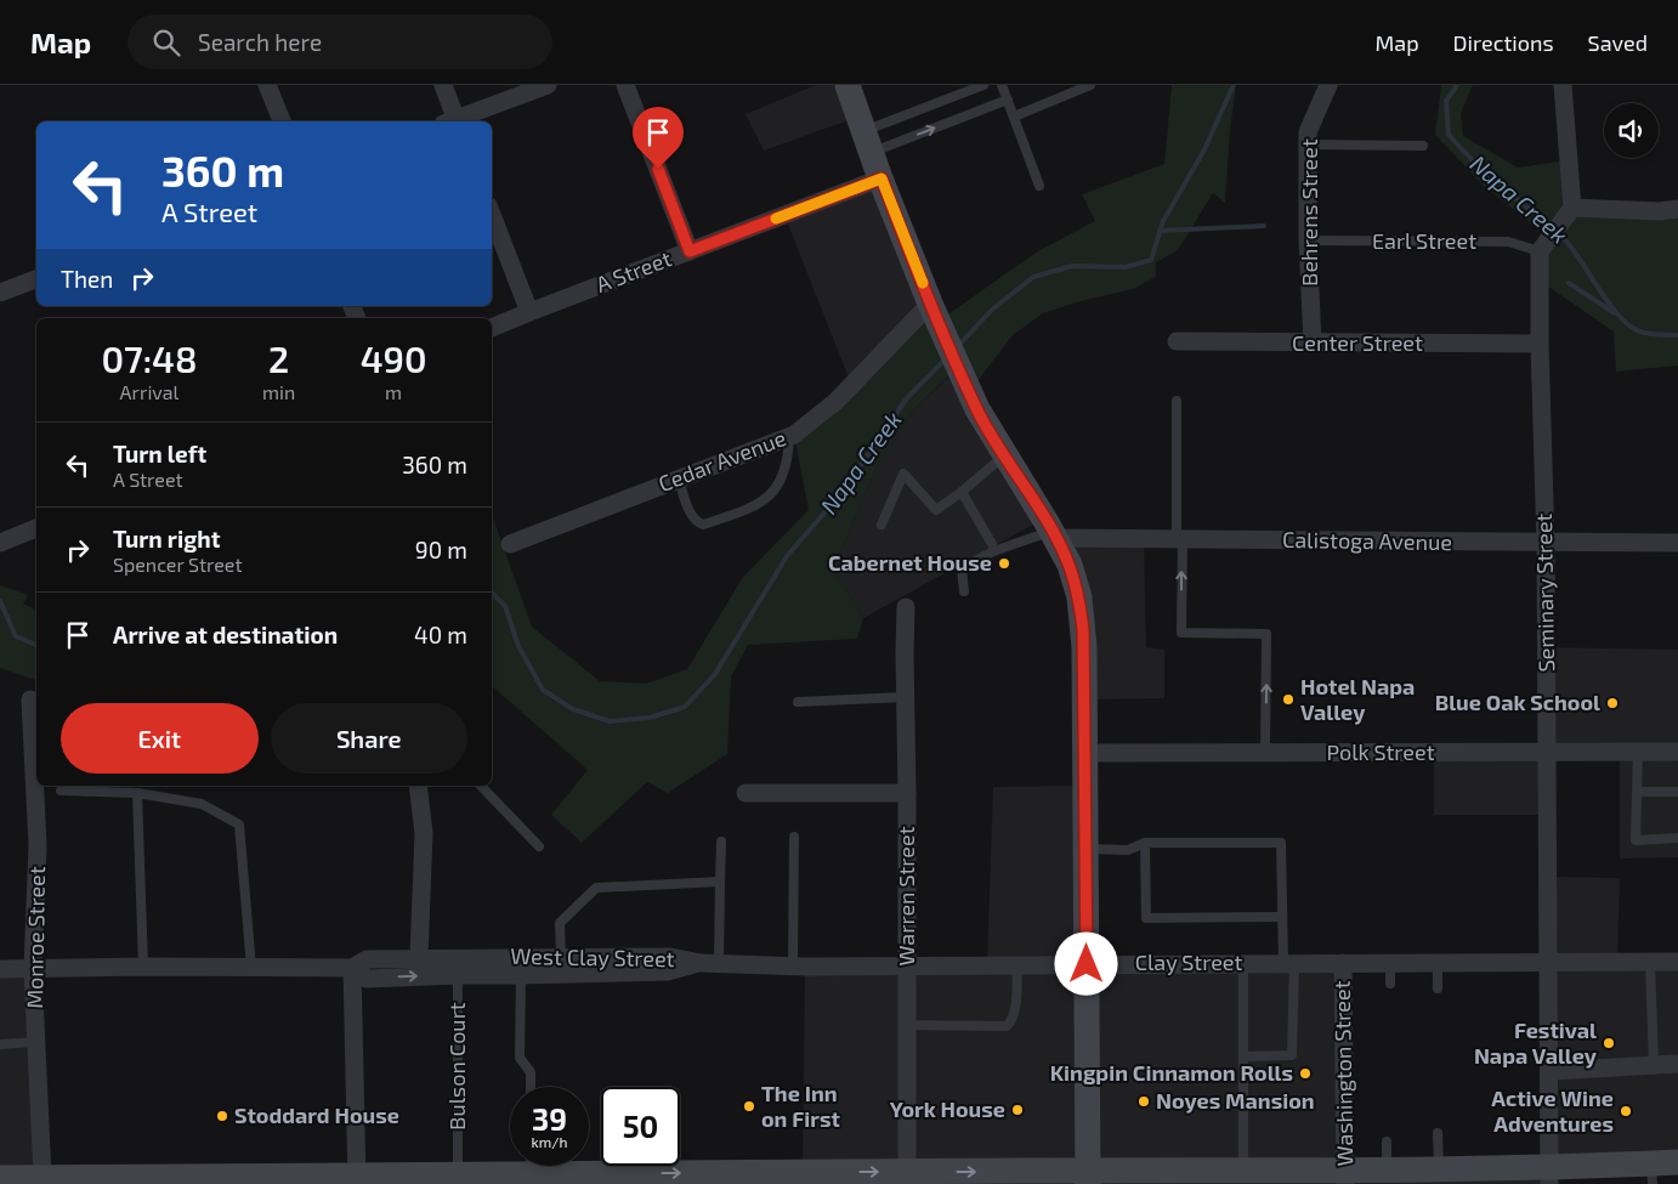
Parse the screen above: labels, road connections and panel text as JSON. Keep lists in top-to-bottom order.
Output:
{
  "streets": {
    "street": [
      "Behrens Street",
      "A Street",
      "Center Street",
      "Cedar Avenue",
      "Calistoga Avenue",
      "Seminary Street",
      "Polk Street",
      "Warren Street",
      "Monroe Street",
      "West Clay Street",
      "Clay Street",
      "Washington Street"
    ],
    "lane": ["Earl Street", "Bulson Court"]
  },
  "crossings": [
    ["Behrens Street", "Earl Street"],
    ["Behrens Street", "Center Street"],
    ["Earl Street", "Seminary Street"],
    ["Center Street", "Seminary Street"],
    ["Calistoga Avenue", "Seminary Street"],
    ["Seminary Street", "Polk Street"],
    ["Seminary Street", "Clay Street"],
    ["Warren Street", "Clay Street"],
    ["Monroe Street", "West Clay Street"],
    ["West Clay Street", "Clay Street"],
    ["West Clay Street", "Bulson Court"],
    ["Clay Street", "Washington Street"]
  ],
  "water": ["Napa Creek"],
  "places": [
    "Cabernet House",
    "Hotel Napa Valley",
    "Blue Oak School",
    "Festival Napa Valley",
    "Kingpin Cinnamon Rolls",
    "Noyes Mansion",
    "The Inn on First",
    "York House",
    "Active Wine Adventures",
    "Stoddard House"
  ],
  "page": {
    "header": "Map",
    "search": "Search here",
    "nav": ["Map", "Directions", "Saved"],
    "turn": ["360 m", "A Street"],
    "then": "Then",
    "eta": [
      "07:48",
      "Arrival",
      "2",
      "min",
      "490",
      "m"
    ],
    "list": [
      {
        "name": "Turn left",
        "note": "A Street",
        "value": "360 m"
      },
      {
        "name": "Turn right",
        "note": "Spencer Street",
        "value": "90 m"
      },
      {
        "name": "Arrive at destination",
        "value": "40 m"
      }
    ],
    "buttons": ["Exit", "Share"],
    "speed": "39 km/h",
    "limit": "50"
  }
}
